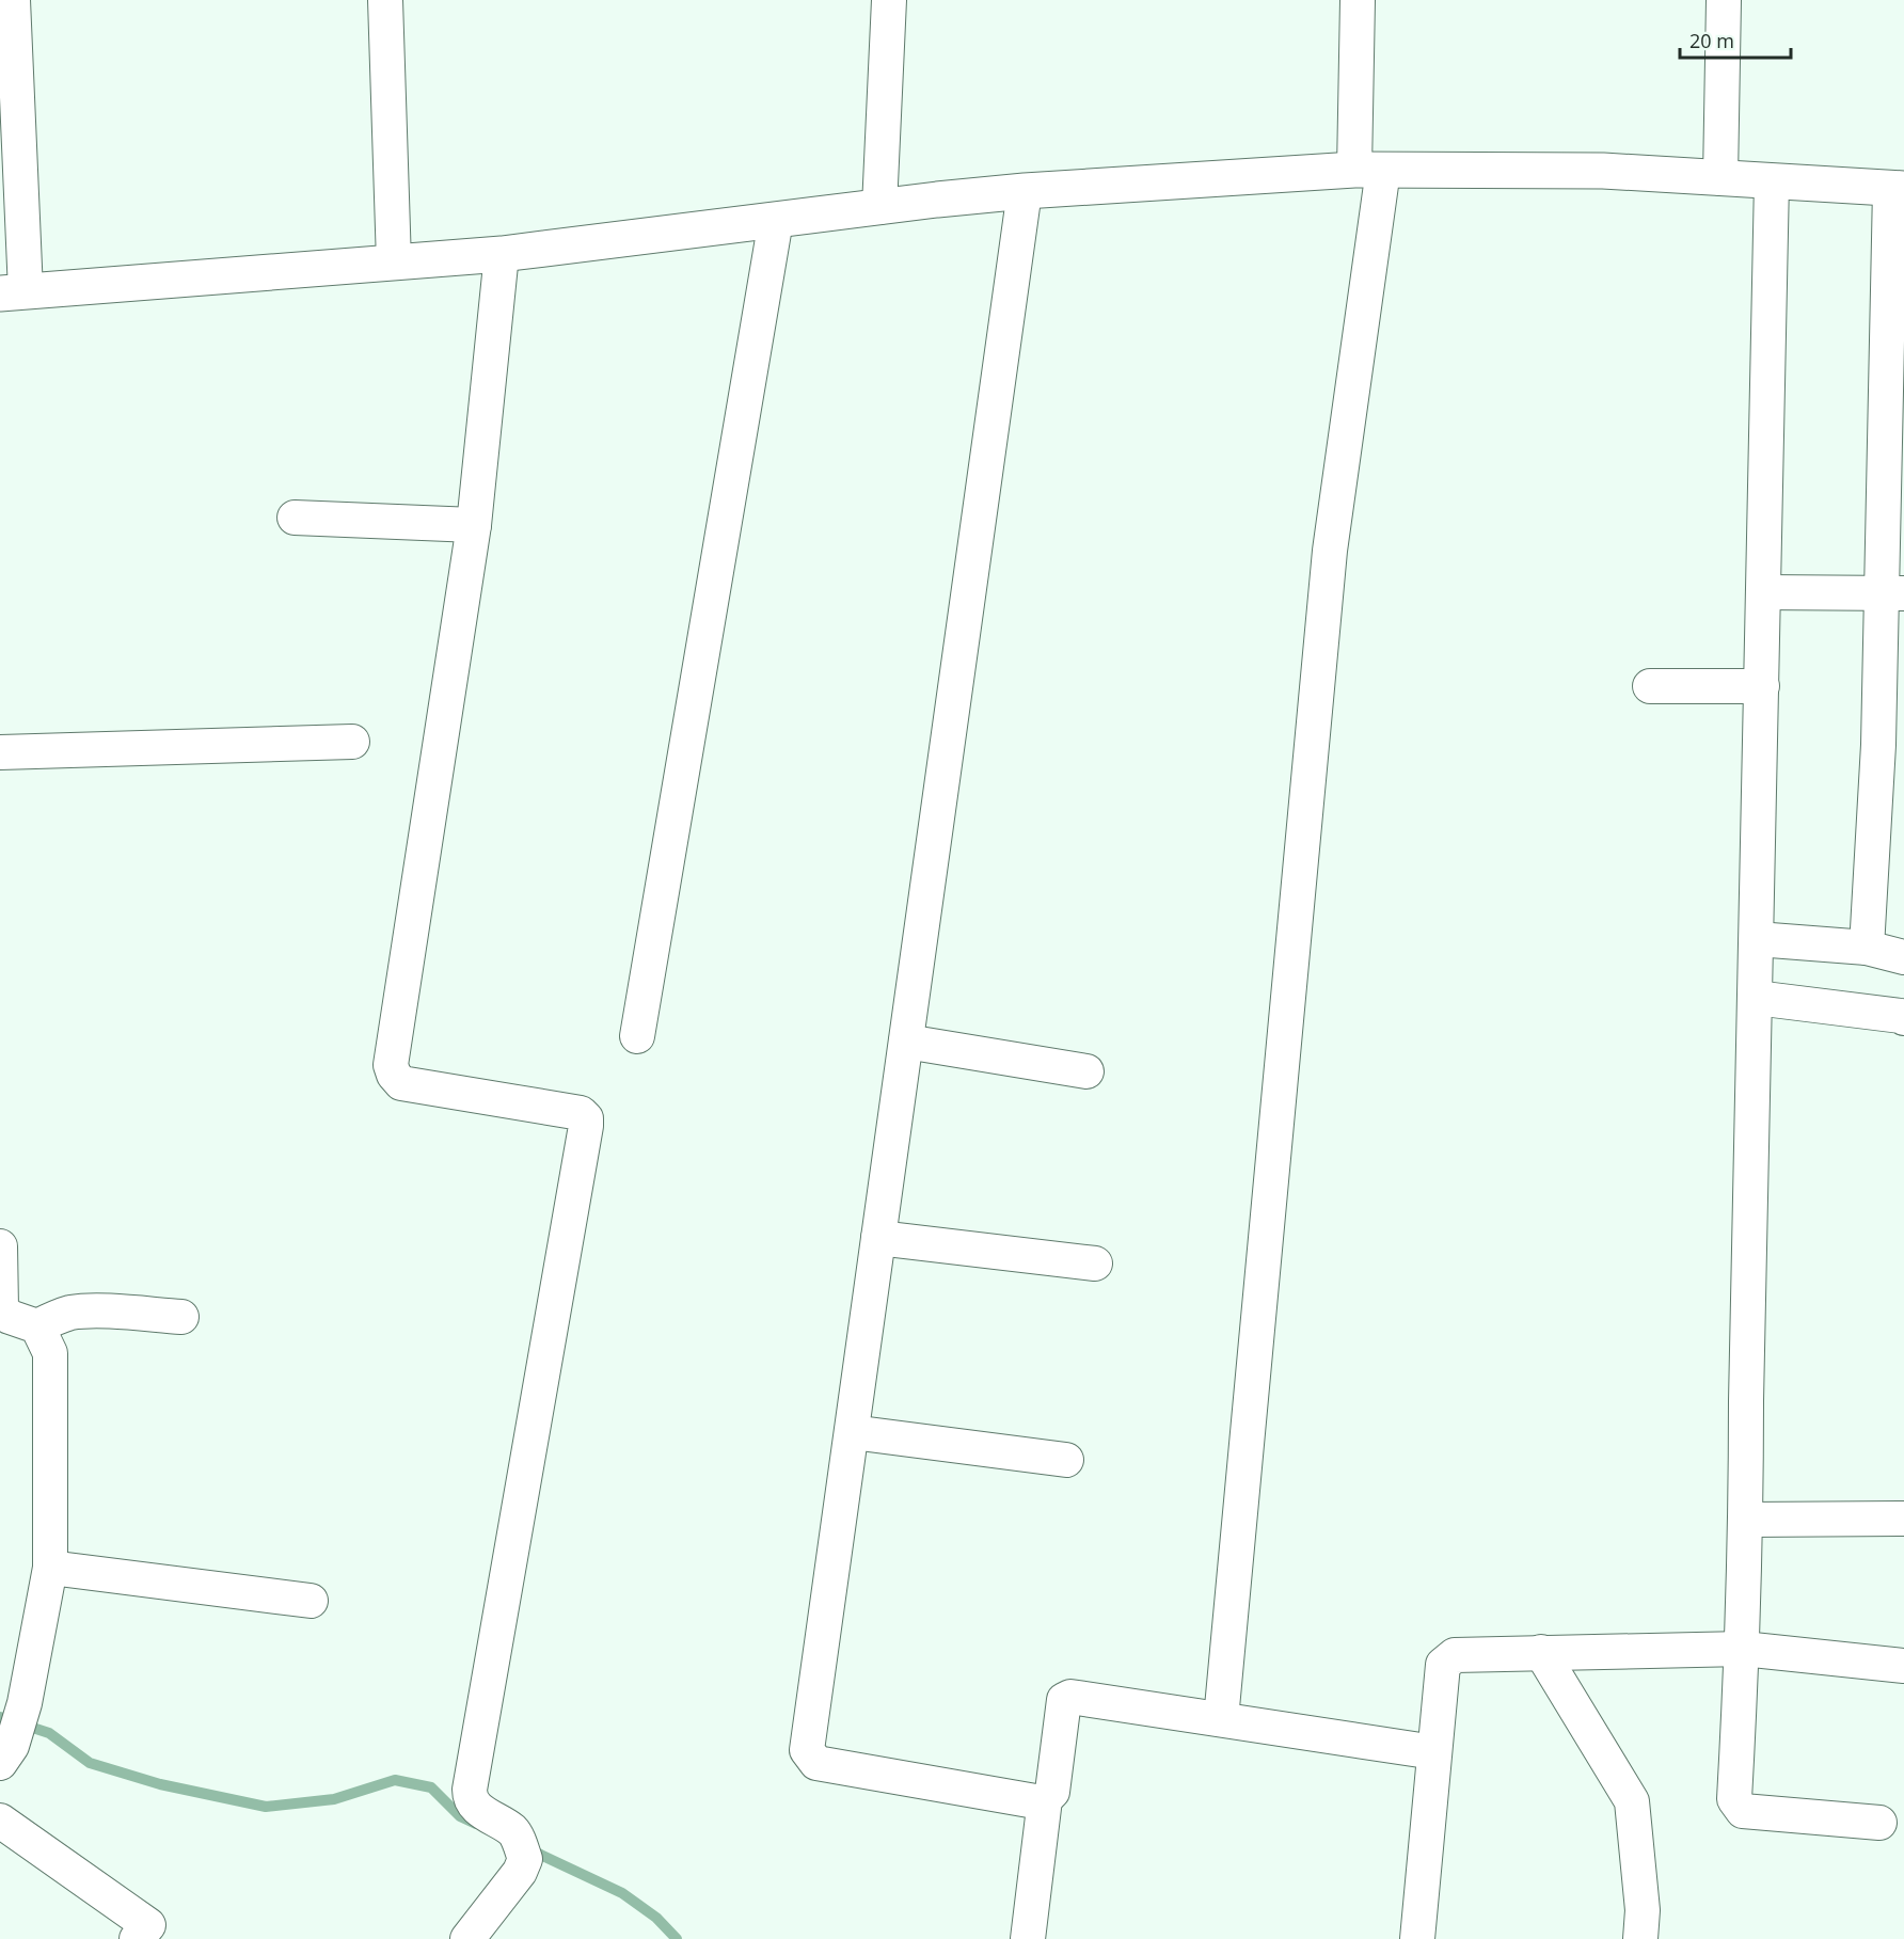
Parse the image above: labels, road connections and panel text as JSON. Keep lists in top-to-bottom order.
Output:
{
  "scale_bar": "20 m"
}
